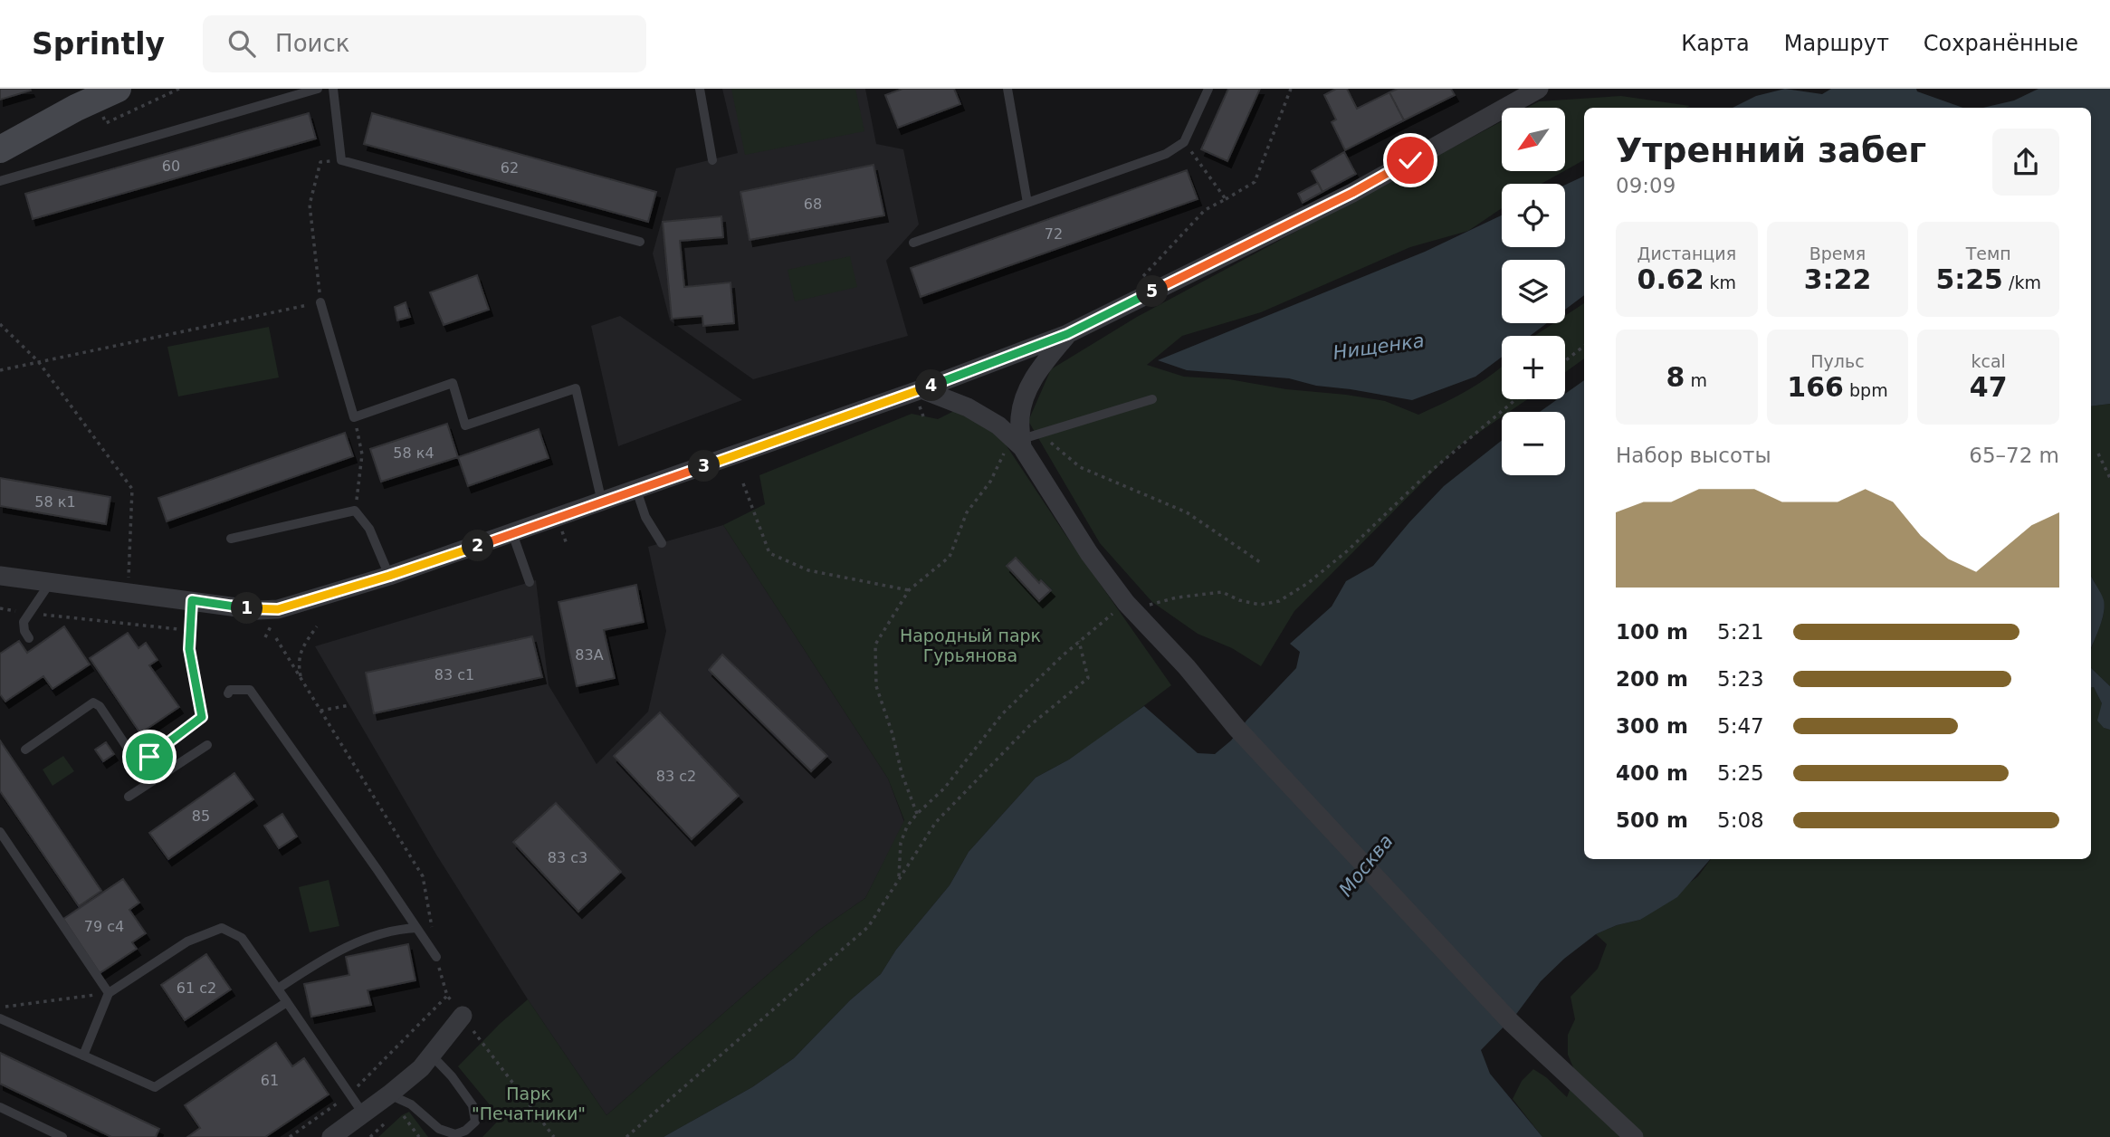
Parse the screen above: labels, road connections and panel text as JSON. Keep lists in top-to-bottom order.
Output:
{
  "water": ["Нищенка", "Москва"],
  "parks": ["Народный парк Гурьянова", "Парк \"Печатники\""],
  "house_numbers": [
    "60",
    "62",
    "68",
    "72",
    "58 к4",
    "58 к1",
    "83А",
    "83 с1",
    "83 с2",
    "85",
    "83 с3",
    "79 с4",
    "61 с2",
    "61"
  ],
  "north": "bottom left",
  "page": {
    "header": "Sprintly",
    "search": "Поиск",
    "nav": ["Карта", "Маршрут", "Сохранённые"],
    "map_buttons": ["+", "−"],
    "heading": ["Утренний забег", "09:09"],
    "stats": [
      ["Дистанция", "0.62 km"],
      ["Время", "3:22"],
      ["Темп", "5:25 /km"],
      ["8 m"],
      ["Пульс", "166 bpm"],
      ["kcal", "47"]
    ],
    "pins": [
      "5",
      "4",
      "3",
      "2",
      "1"
    ],
    "chart": ["Набор высоты", "65–72 m"],
    "list": [
      {
        "name": "100 m",
        "note": "5:21"
      },
      {
        "name": "200 m",
        "note": "5:23"
      },
      {
        "name": "300 m",
        "note": "5:47"
      },
      {
        "name": "400 m",
        "note": "5:25"
      },
      {
        "name": "500 m",
        "note": "5:08"
      }
    ]
  }
}
